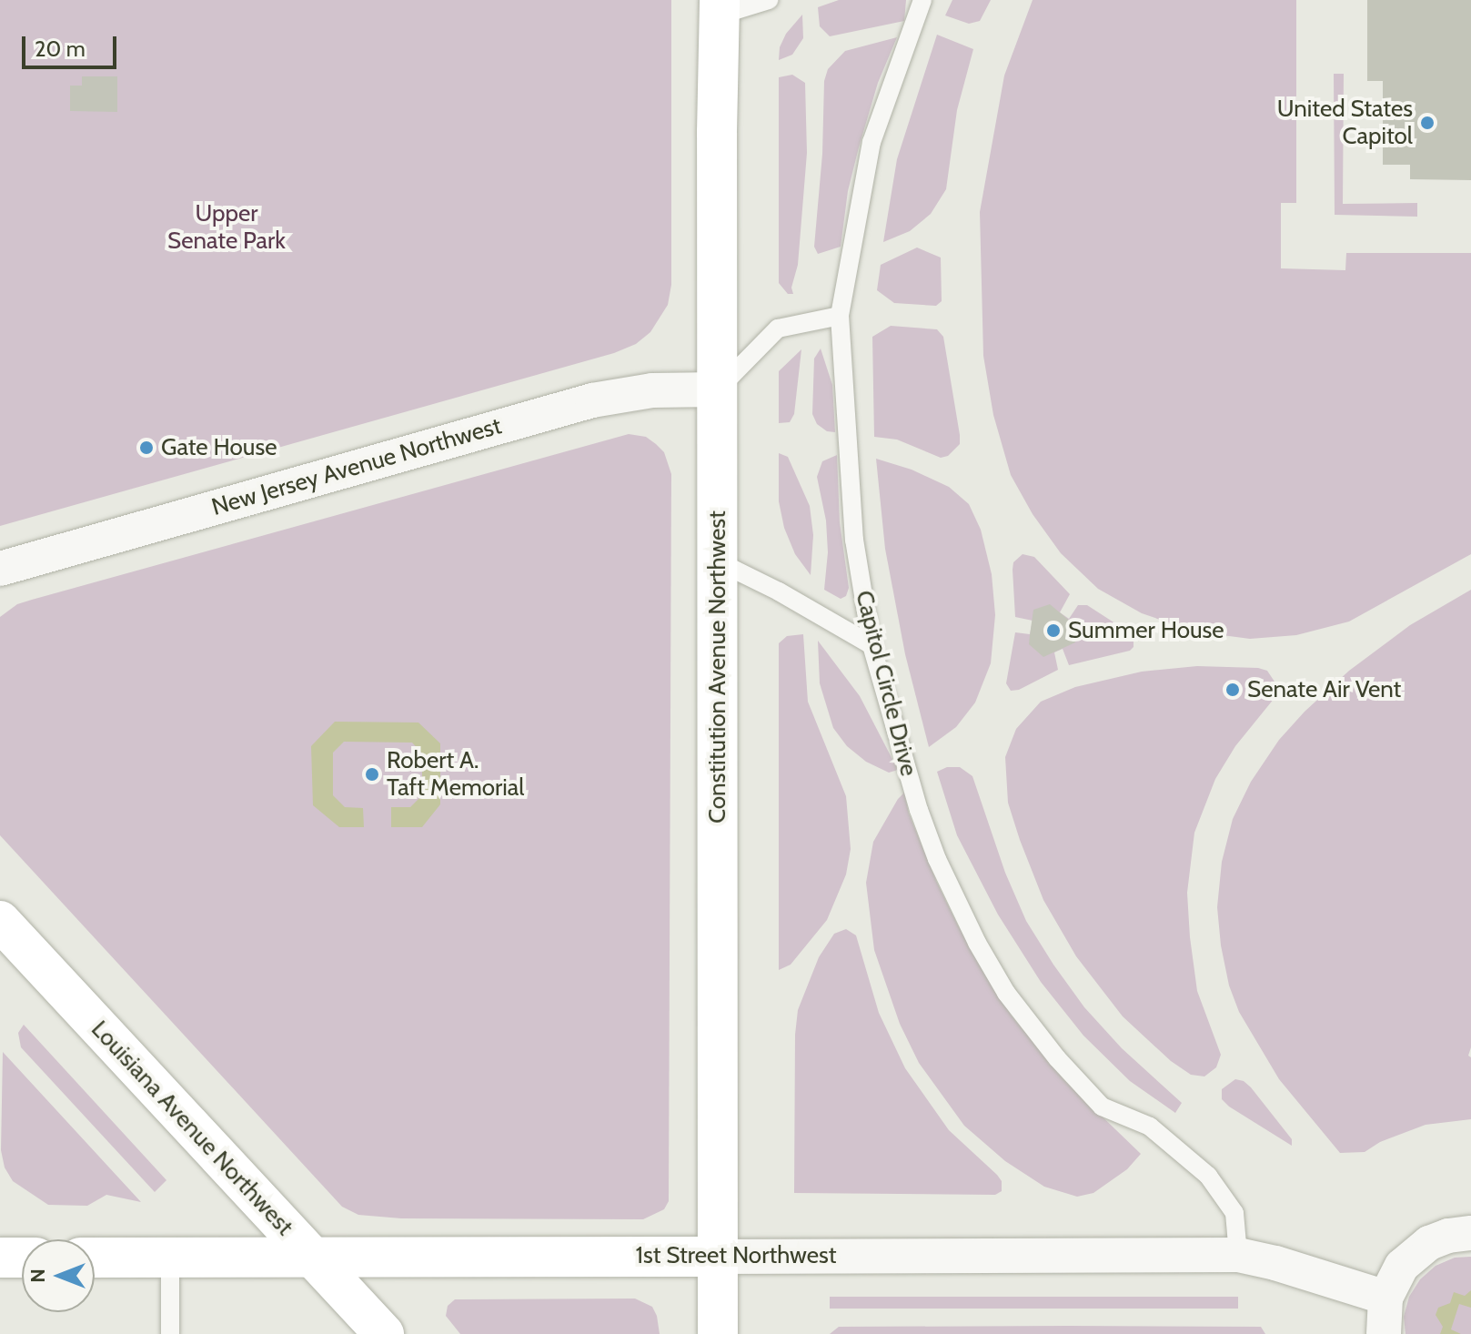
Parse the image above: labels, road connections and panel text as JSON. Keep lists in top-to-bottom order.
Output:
{
  "streets": {
    "main road": ["Constitution Avenue Northwest", "Louisiana Avenue Northwest", "1st Street Northwest"],
    "street": ["New Jersey Avenue Northwest"],
    "lane": ["Capitol Circle Drive"]
  },
  "crossings": [
    ["New Jersey Avenue Northwest", "Constitution Avenue Northwest"],
    ["Constitution Avenue Northwest", "1st Street Northwest"],
    ["Capitol Circle Drive", "1st Street Northwest"],
    ["Louisiana Avenue Northwest", "1st Street Northwest"]
  ],
  "parks": ["Upper Senate Park"],
  "places": [
    "United States Capitol",
    "Gate House",
    "Summer House",
    "Senate Air Vent",
    "Robert A. Taft Memorial"
  ],
  "scale_bar": "20 m",
  "north": "left"
}
